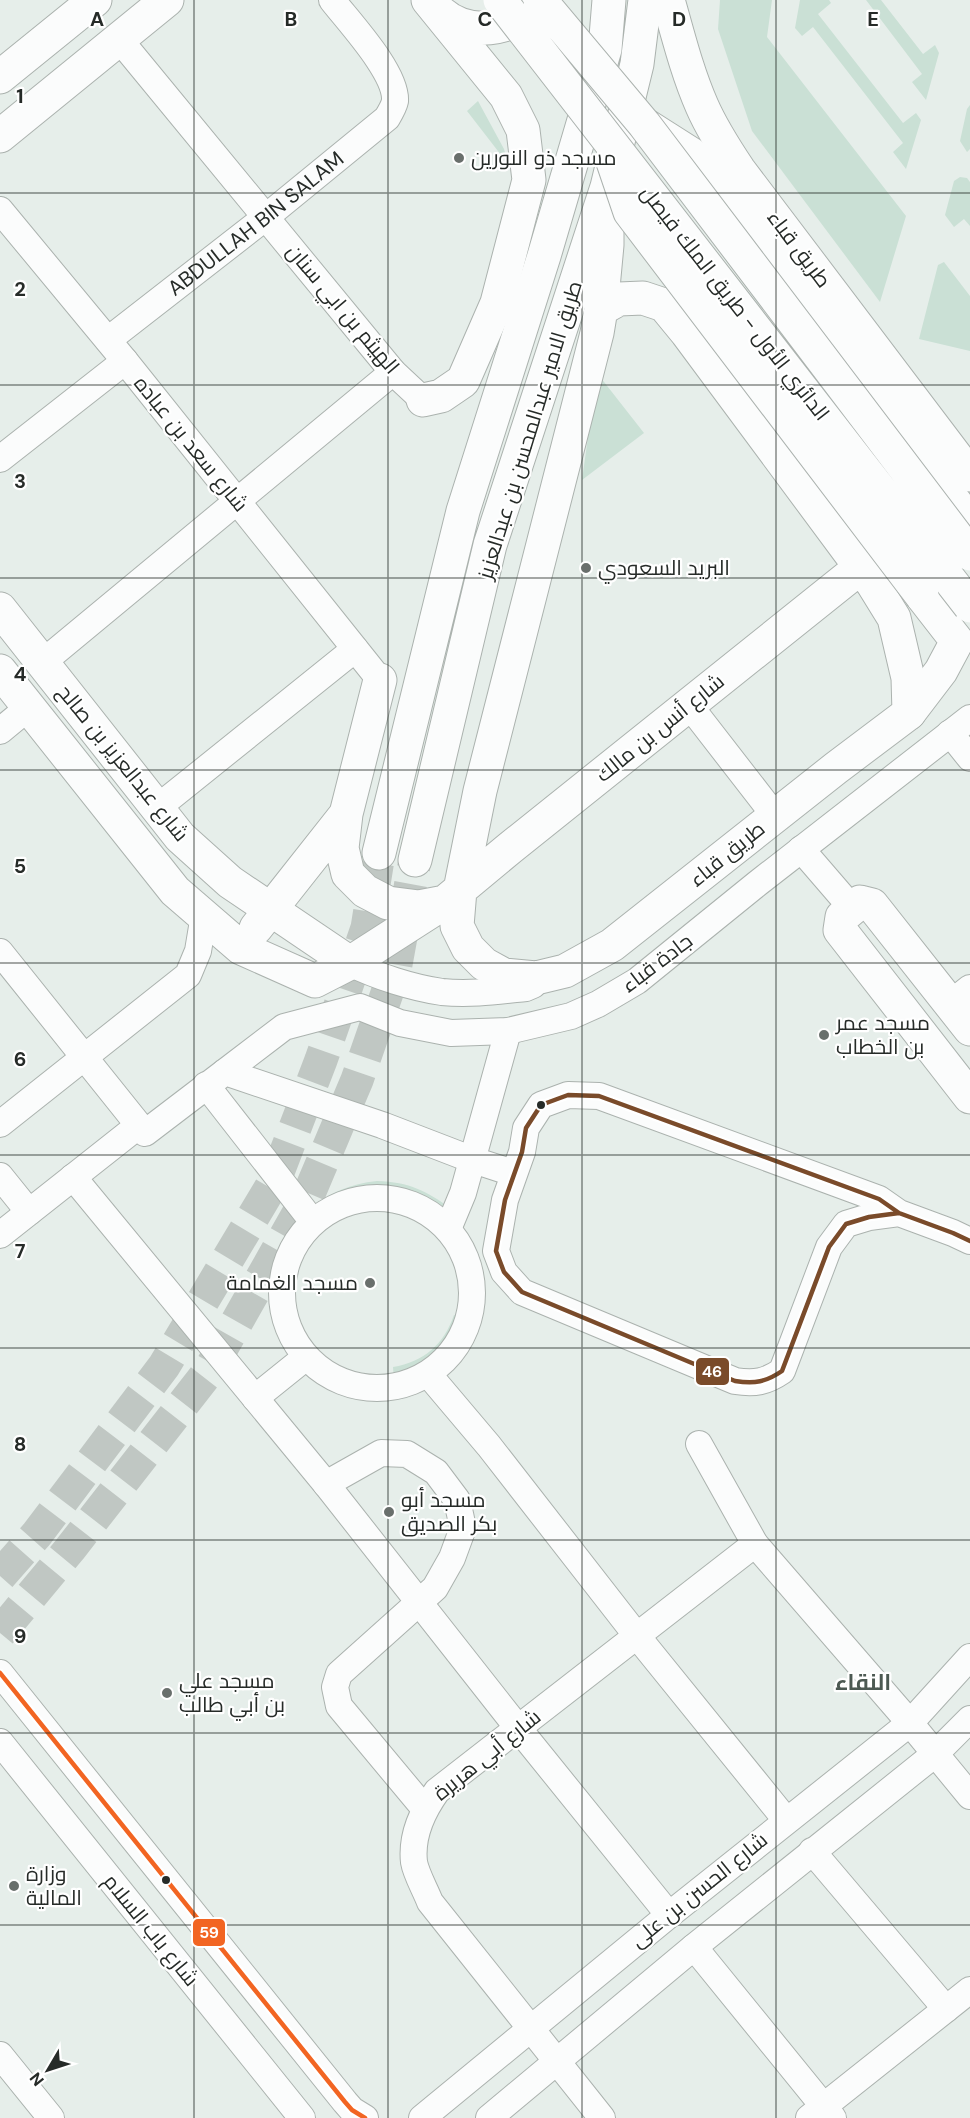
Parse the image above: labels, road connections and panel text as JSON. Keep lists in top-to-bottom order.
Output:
{
  "streets": {
    "main road": [
      "طريق قباء",
      "الدائري الأول - طريق الملك فيصل",
      "طريق الامير عبدالمحسن بن عبدالعزيز",
      "شارع أنس بن مالك",
      "شارع عبدالعزيز بن صالح"
    ],
    "street": [
      "ABDULLAH BIN SALAM",
      "الهيثم بن ابي سنان",
      "شارع سعد بن عباده",
      "جادة قباء",
      "شارع أبي هريرة",
      "شارع الحسن بن على",
      "شارع باب السلام"
    ]
  },
  "crossings": [
    ["ABDULLAH BIN SALAM", "الهيثم بن ابي سنان"],
    ["ABDULLAH BIN SALAM", "شارع سعد بن عباده"],
    ["شارع أنس بن مالك", "شارع عبدالعزيز بن صالح"],
    ["شارع أبي هريرة", "شارع الحسن بن على"]
  ],
  "districts": ["النقاء"],
  "places": [
    "مسجد ذو النورين",
    "البريد السعودي",
    "مسجد عمر بن الخطاب",
    "مسجد الغمامة",
    "مسجد أبو بكر الصديق",
    "مسجد علي بن أبي طالب",
    "وزارة المالية"
  ],
  "lines": ["transit line 46", "transit line 59"],
  "north": "bottom left",
  "grid": {
    "columns": [
      "A",
      "B",
      "C",
      "D",
      "E"
    ],
    "rows": [
      "1",
      "2",
      "3",
      "4",
      "5",
      "6",
      "7",
      "8",
      "9"
    ]
  }
}
